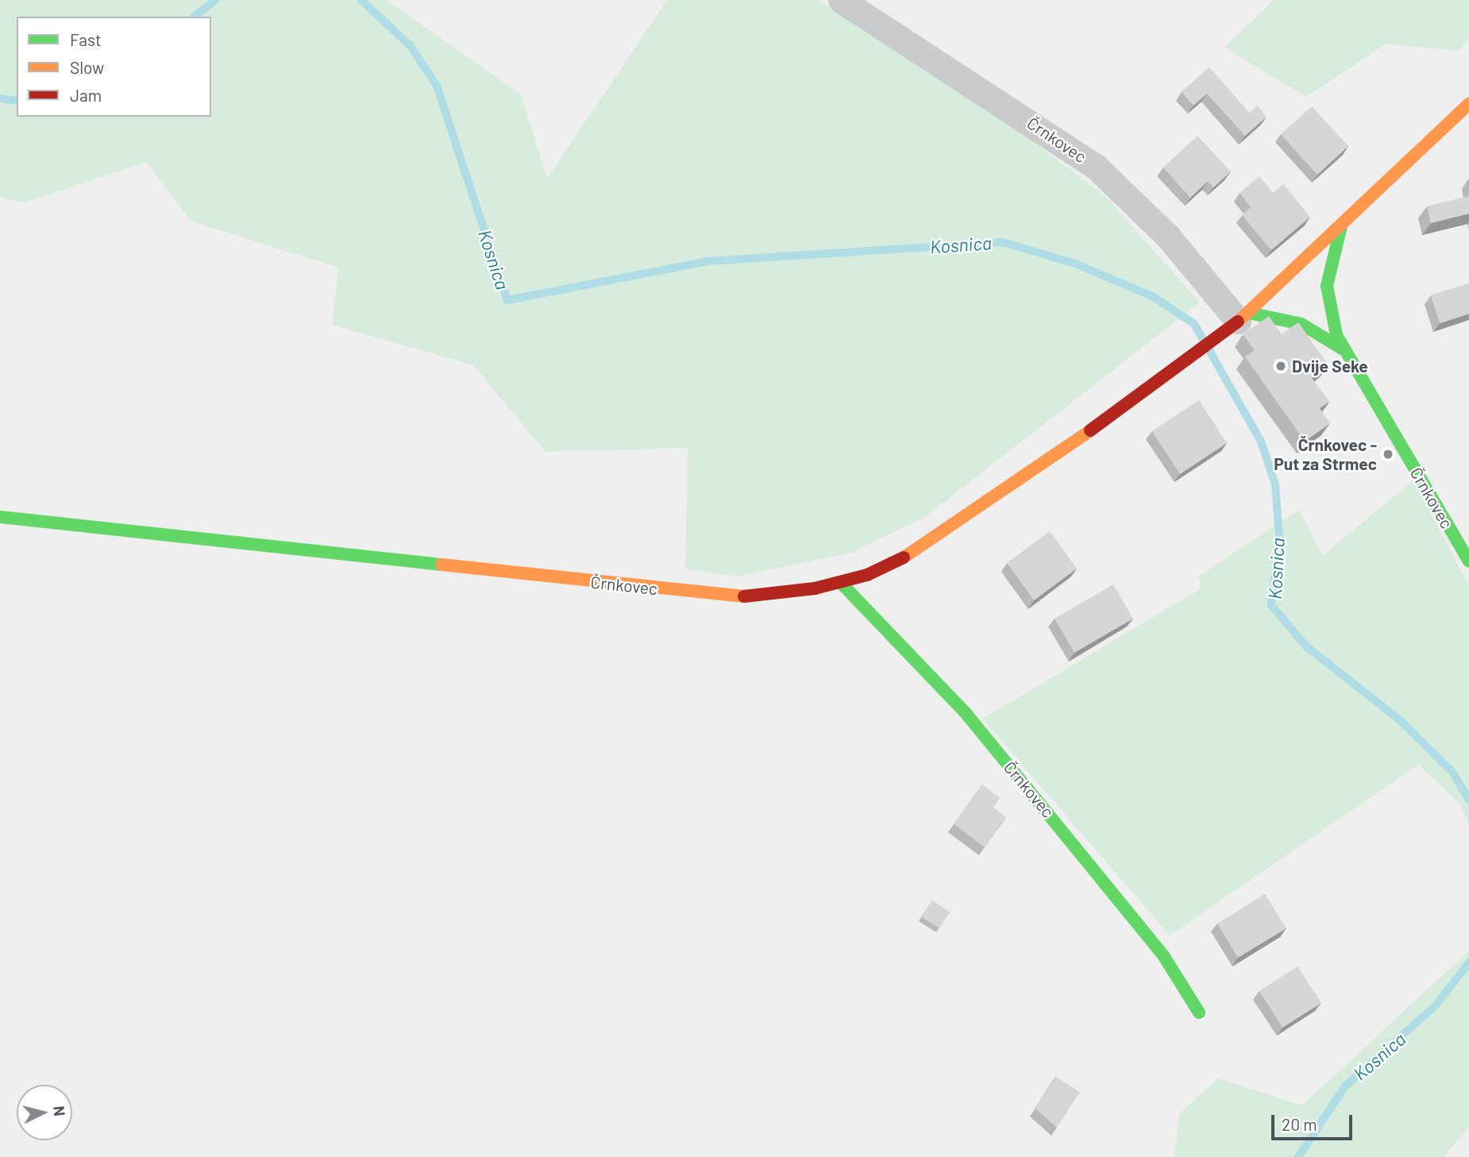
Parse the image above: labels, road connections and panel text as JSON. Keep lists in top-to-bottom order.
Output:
{
  "streets": {
    "main road": ["Črnkovec"]
  },
  "water": ["Kosnica"],
  "places": ["Dvije Seke", "Črnkovec - Put za Strmec"],
  "legend": ["Fast", "Slow", "Jam"],
  "scale_bar": "20 m",
  "north": "right"
}
